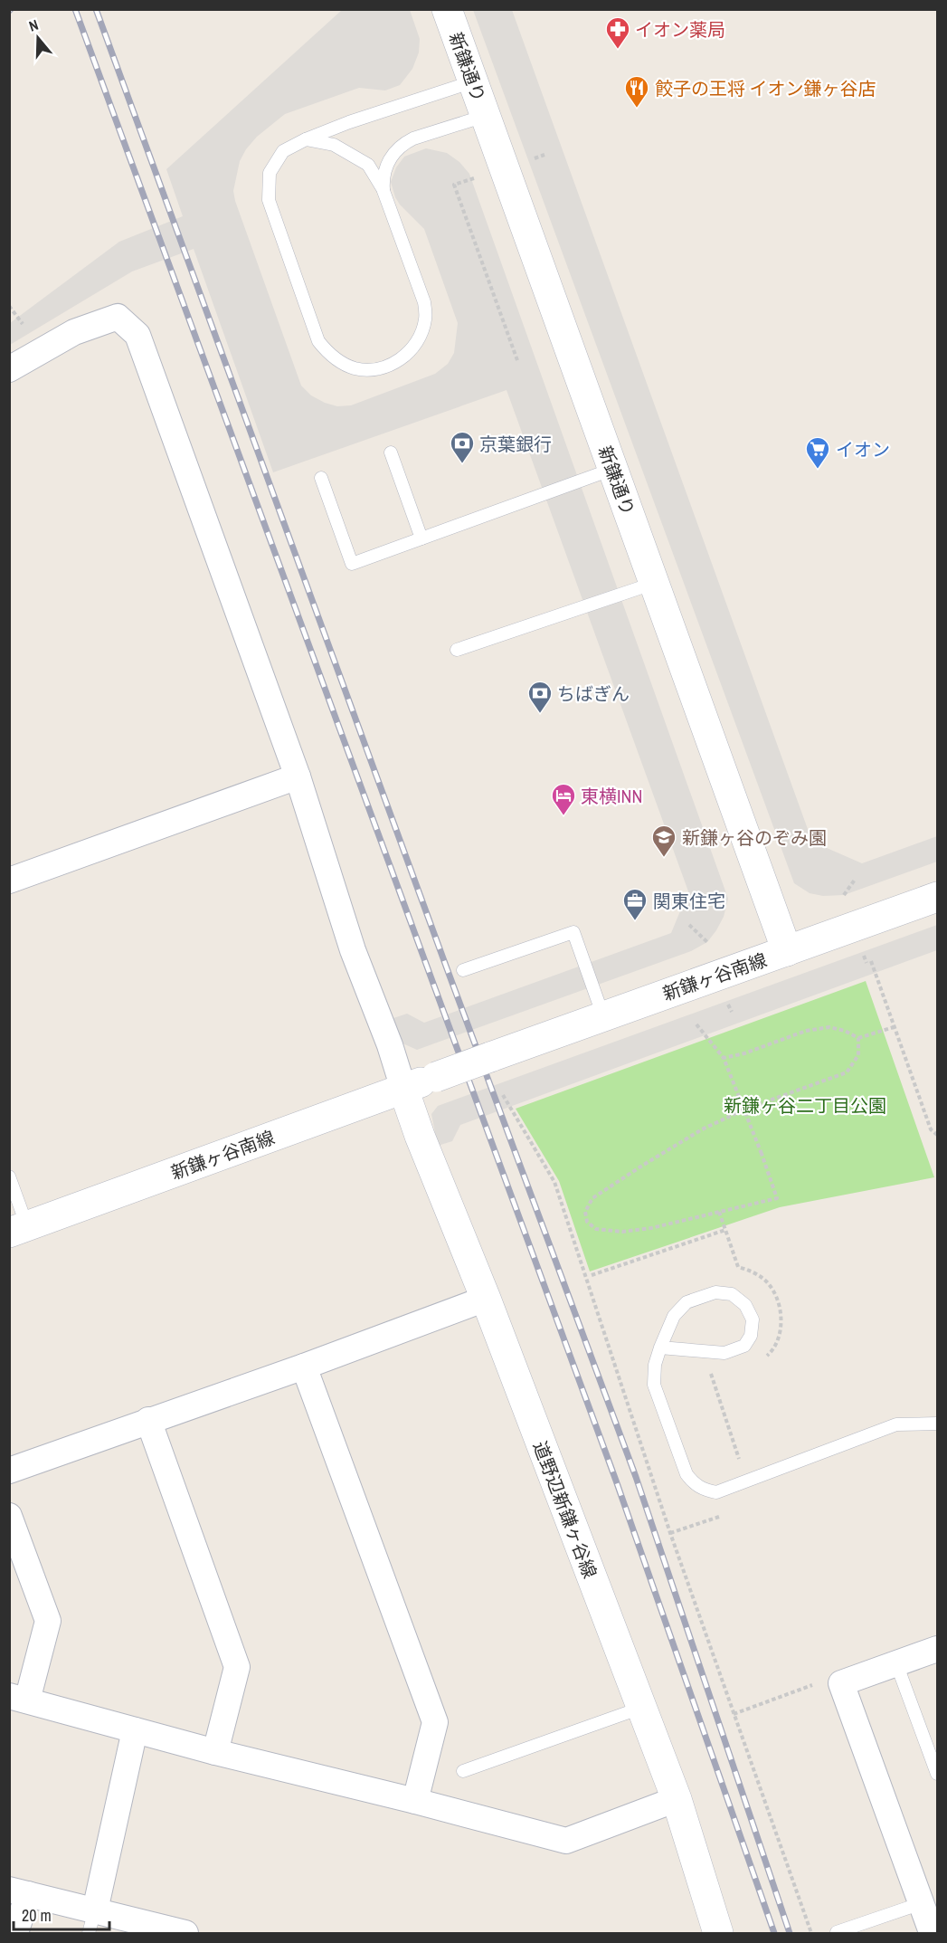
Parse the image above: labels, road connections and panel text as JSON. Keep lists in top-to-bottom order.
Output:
{
  "streets": {
    "street": ["新鎌通り", "新鎌ヶ谷南線", "道野辺新鎌ヶ谷線"]
  },
  "crossings": [
    ["新鎌通り", "新鎌ヶ谷南線"],
    ["新鎌ヶ谷南線", "道野辺新鎌ヶ谷線"]
  ],
  "parks": ["新鎌ヶ谷二丁目公園"],
  "places": {
    "pharmacy": ["イオン薬局"],
    "restaurant": ["餃子の王将 イオン鎌ヶ谷店"],
    "bank": ["京葉銀行", "ちばぎん"],
    "supermarket": ["イオン"],
    "hotel": ["東横INN"],
    "school or university": ["新鎌ヶ谷のぞみ園"],
    "office": ["関東住宅"]
  },
  "scale_bar": "20 m",
  "north": "top"
}
